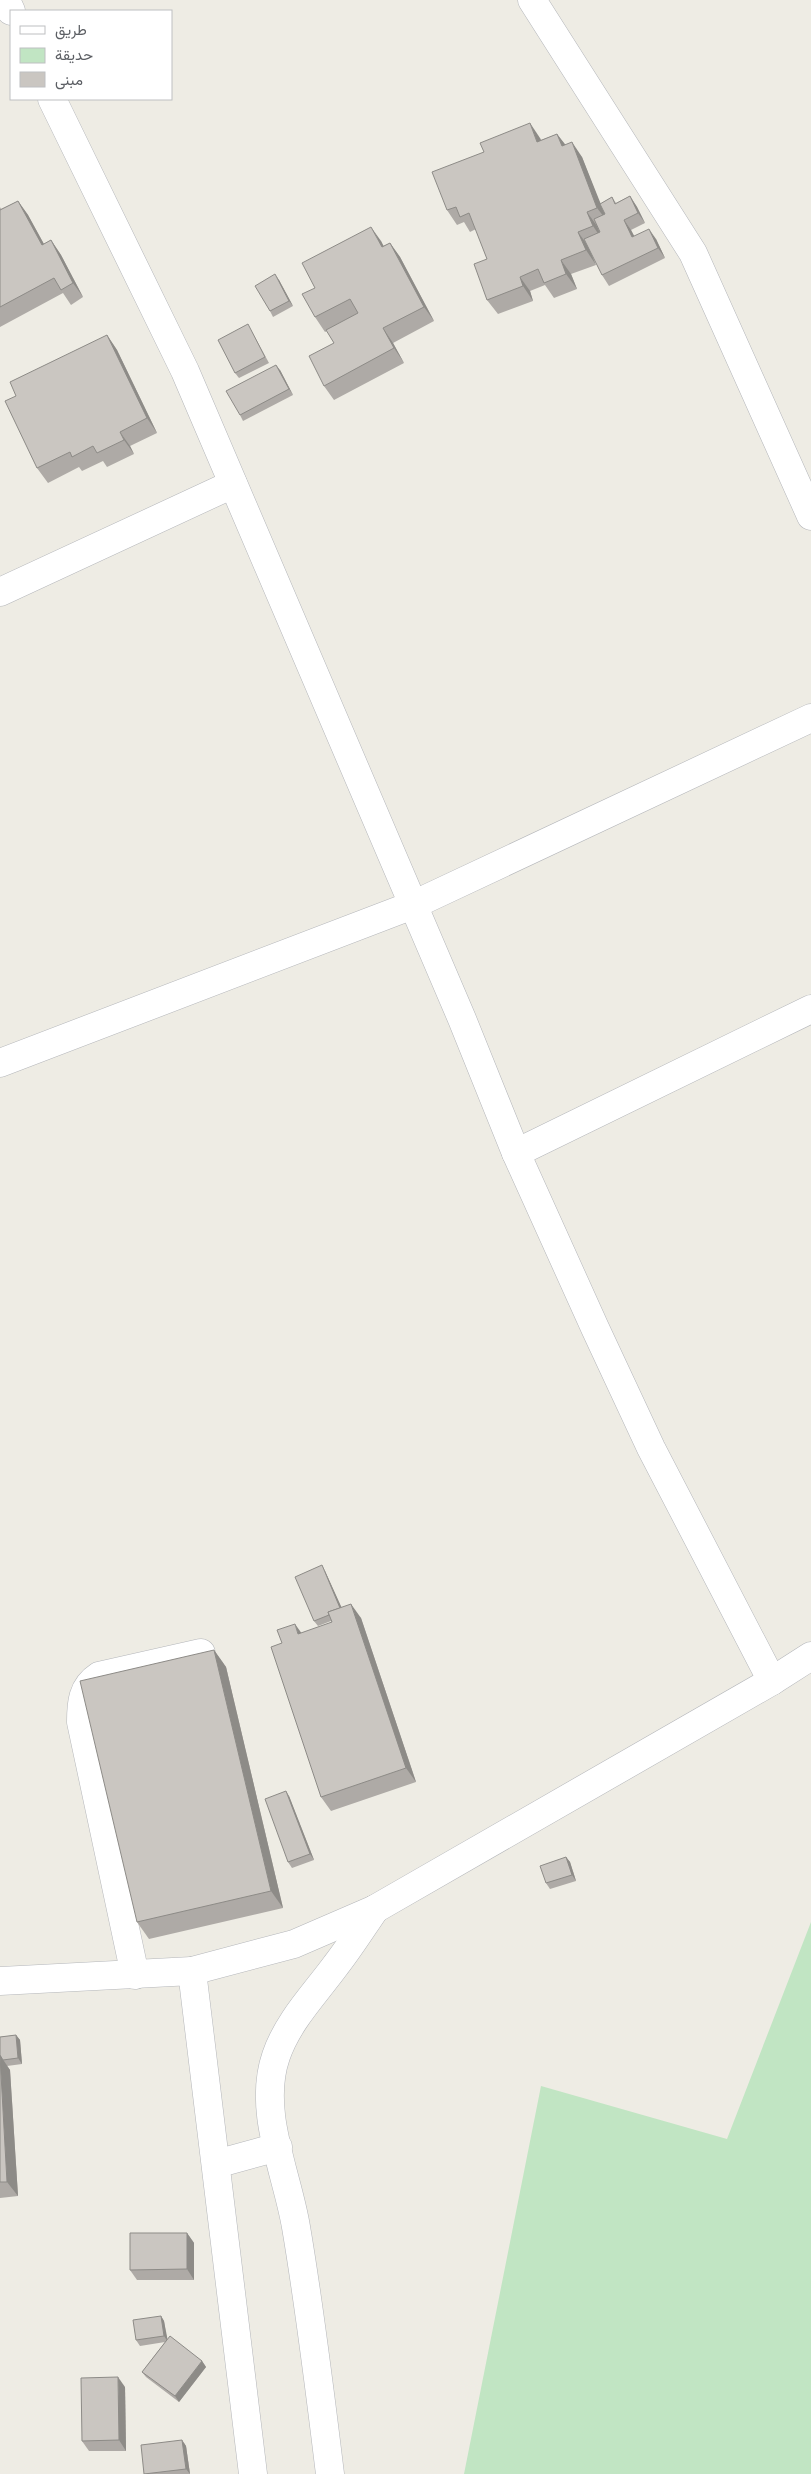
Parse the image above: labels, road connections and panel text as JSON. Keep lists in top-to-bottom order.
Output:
{
  "legend": ["طريق", "حديقة", "مبنى"]
}
